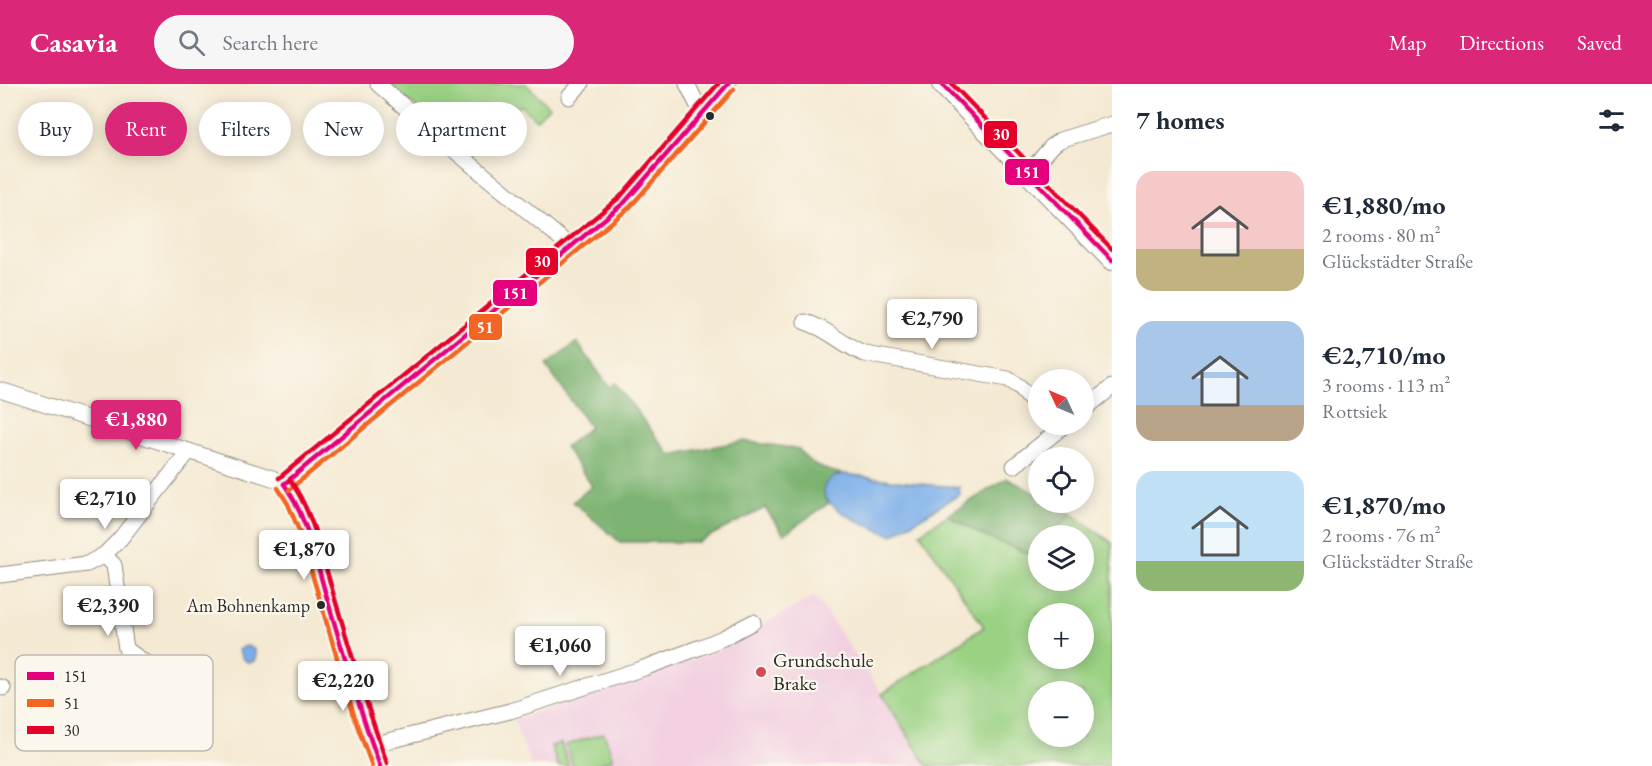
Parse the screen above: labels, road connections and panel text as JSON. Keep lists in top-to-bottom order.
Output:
{
  "places": ["Am Bohnenkamp", "Grundschule Brake"],
  "lines": ["transit line 151", "transit line 30", "transit line 51"],
  "legend": ["151", "51", "30"],
  "north": "top left",
  "page": {
    "header": "Casavia",
    "search": "Search here",
    "nav": ["Map", "Directions", "Saved"],
    "heading": "7 homes",
    "chip": [
      "Buy",
      "Rent",
      "Filters",
      "New",
      "Apartment"
    ],
    "list": [
      {
        "name": "€1,880/mo",
        "note": "2 rooms · 80 m² · Glückstädter Straße"
      },
      {
        "name": "€2,710/mo",
        "note": "3 rooms · 113 m² · Rottsiek"
      },
      {
        "name": "€1,870/mo",
        "note": "2 rooms · 76 m² · Glückstädter Straße"
      }
    ],
    "price": [
      "€2,790",
      "€1,880",
      "€2,710",
      "€1,870",
      "€2,390",
      "€1,060",
      "€2,220"
    ],
    "map_buttons": ["+", "−"]
  }
}
